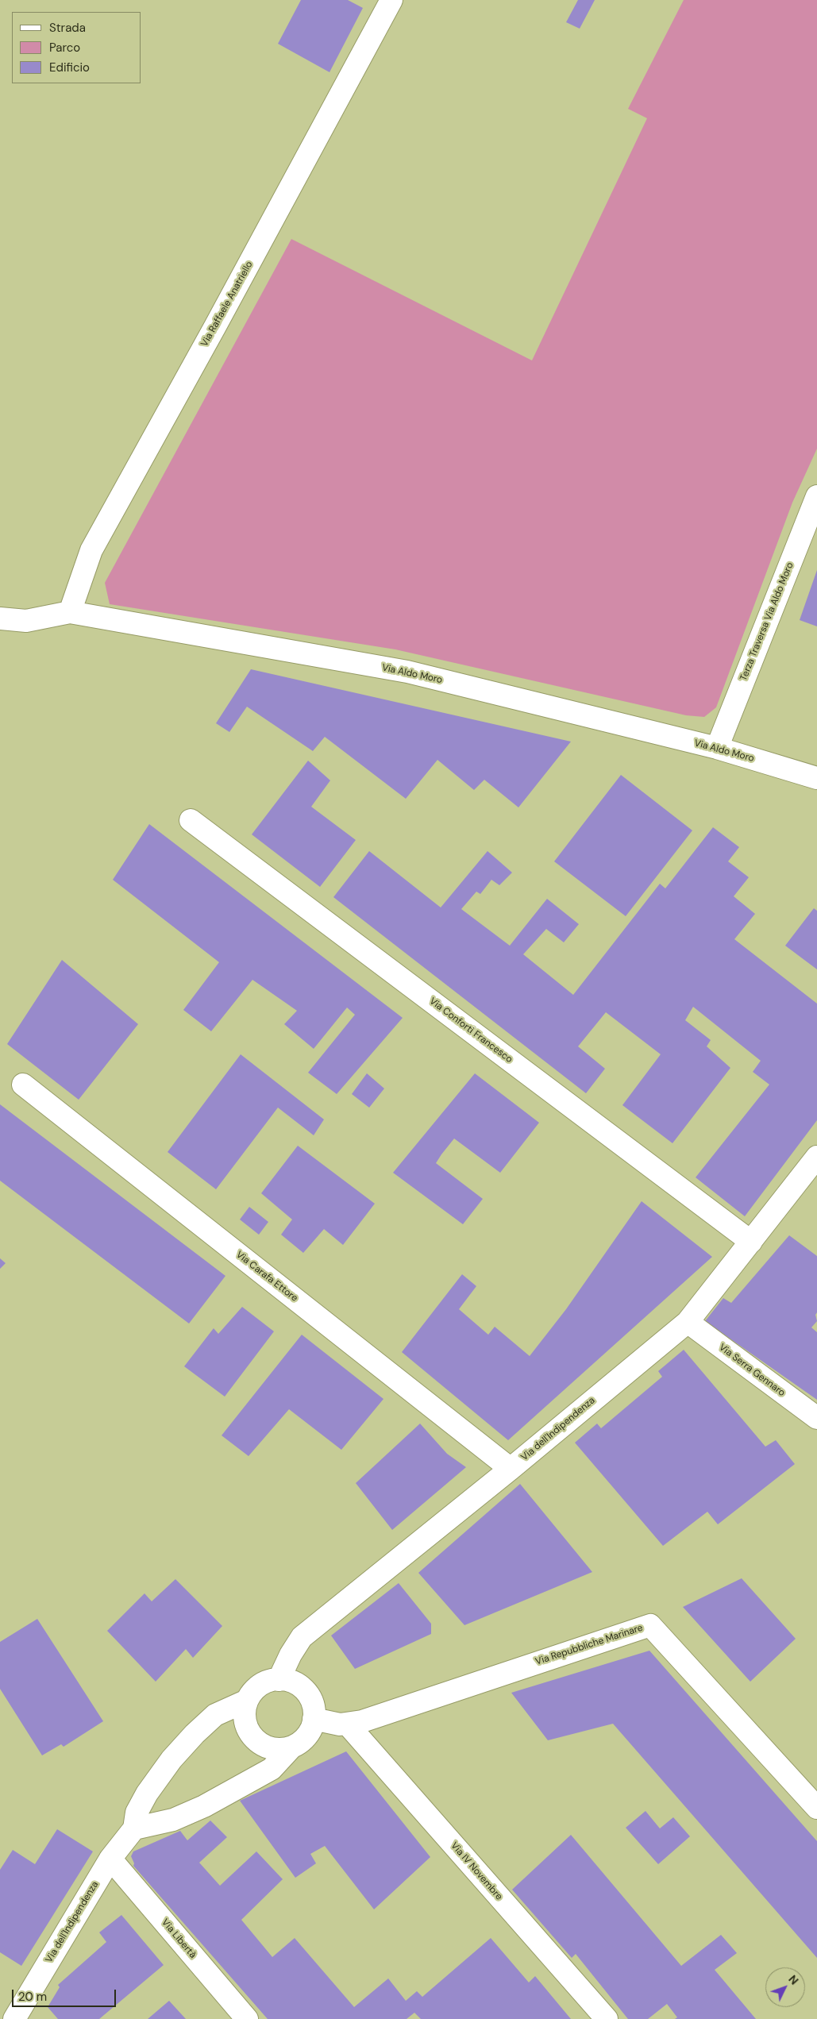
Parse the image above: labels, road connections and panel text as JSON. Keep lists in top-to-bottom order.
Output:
{
  "streets": {
    "street": [
      "Via Raffaele Anatriello",
      "Terza Traversa Via Aldo Moro",
      "Via Aldo Moro",
      "Via Conforti Francesco",
      "Via Carafa Ettore",
      "Via Serra Gennaro",
      "Via dell'Indipendenza",
      "Via Repubbliche Marinare",
      "Via IV Novembre",
      "Via Libertà"
    ]
  },
  "crossings": [
    ["Via Raffaele Anatriello", "Via Aldo Moro"],
    ["Terza Traversa Via Aldo Moro", "Via Aldo Moro"],
    ["Via Conforti Francesco", "Via dell'Indipendenza"],
    ["Via Carafa Ettore", "Via dell'Indipendenza"],
    ["Via Serra Gennaro", "Via dell'Indipendenza"],
    ["Via dell'Indipendenza", "Via Repubbliche Marinare"],
    ["Via dell'Indipendenza", "Via Libertà"],
    ["Via Repubbliche Marinare", "Via IV Novembre"]
  ],
  "legend": ["Strada", "Parco", "Edificio"],
  "scale_bar": "20 m",
  "north": "top right"
}
